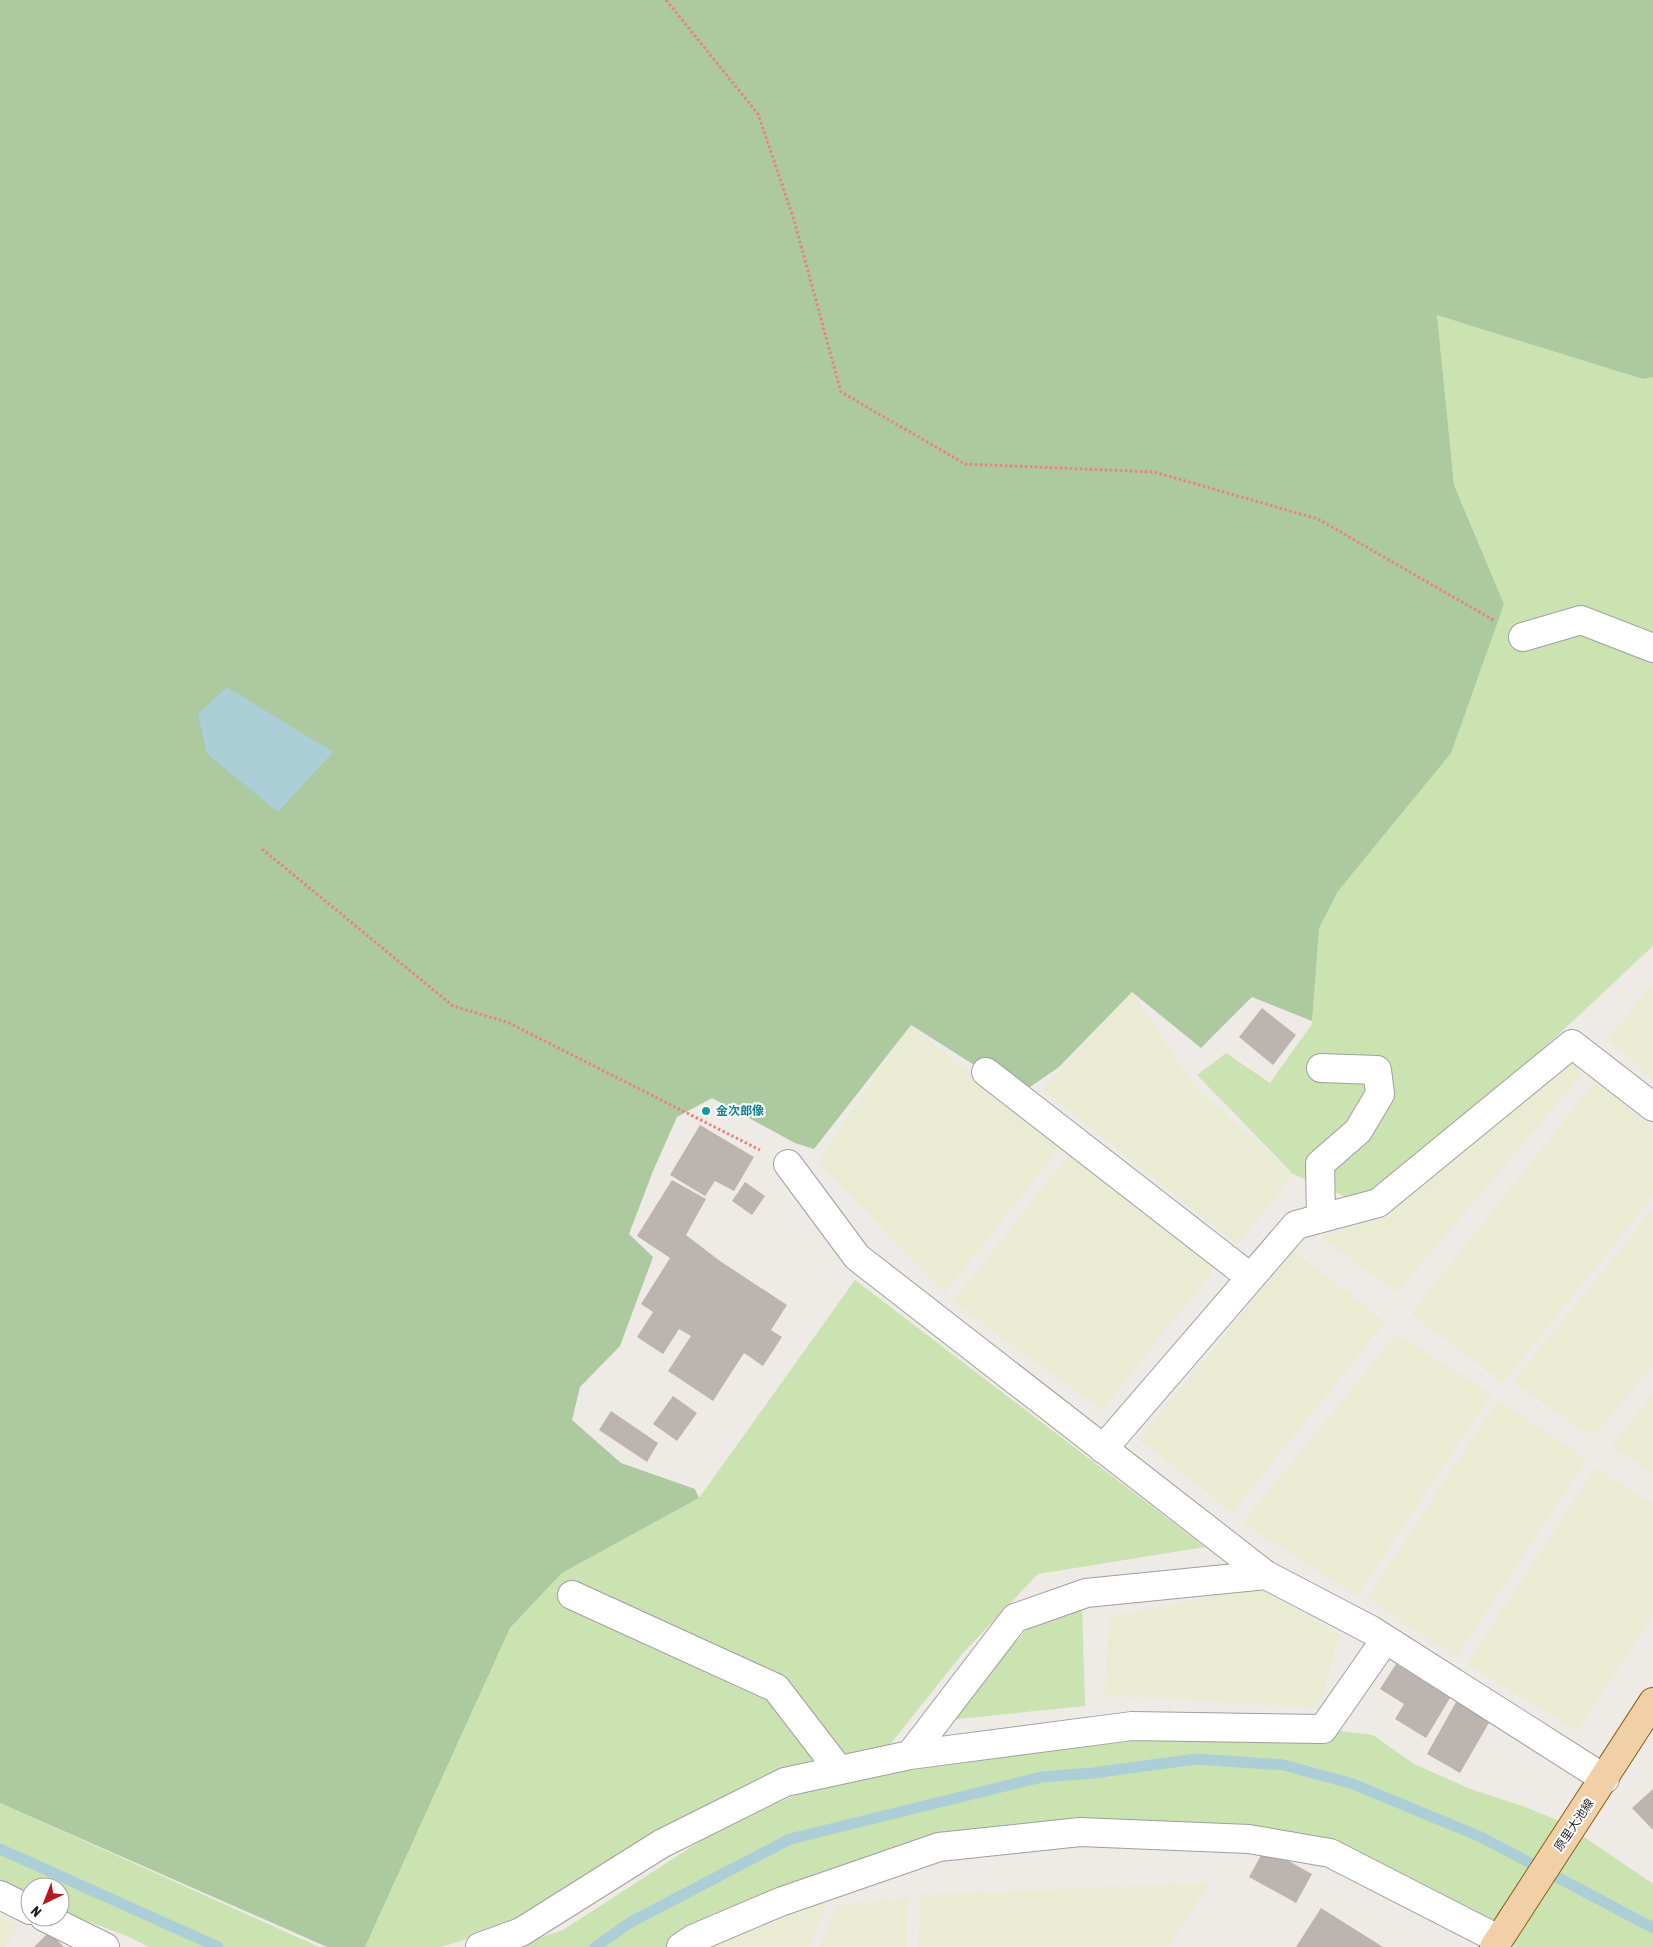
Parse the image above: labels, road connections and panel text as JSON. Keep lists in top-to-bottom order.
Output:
{
  "streets": {
    "main road": ["原里大池線"]
  },
  "places": ["金次郎像"],
  "north": "bottom left"
}
